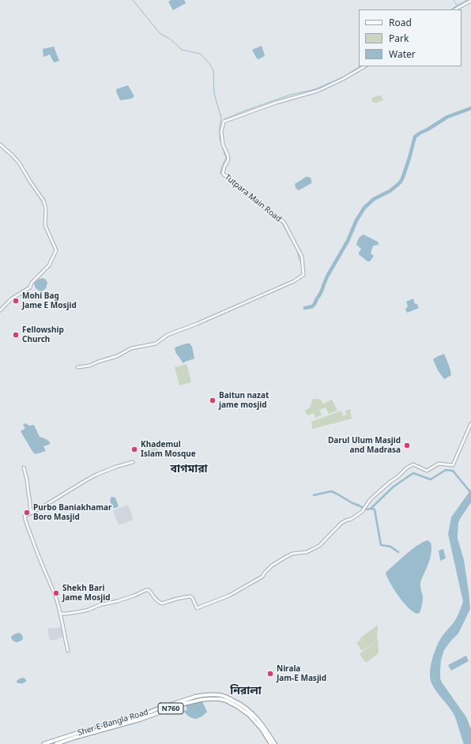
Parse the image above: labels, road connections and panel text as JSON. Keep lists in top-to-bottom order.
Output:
{
  "streets": {
    "highway": ["N760", "Sher-E-Bangla Road"],
    "street": ["Tutpara Main Road"]
  },
  "districts": ["বাগমারা", "নিরালা"],
  "places": [
    "Mohi Bag Jame E Mosjid",
    "Fellowship Church",
    "Baitun nazat jame mosjid",
    "Darul Ulum Masjid and Madrasa",
    "Khademul Islam Mosque",
    "Purbo Baniakhamar Boro Masjid",
    "Shekh Bari Jame Mosjid",
    "Nirala Jam-E Masjid"
  ],
  "legend": ["Road", "Park", "Water"]
}
